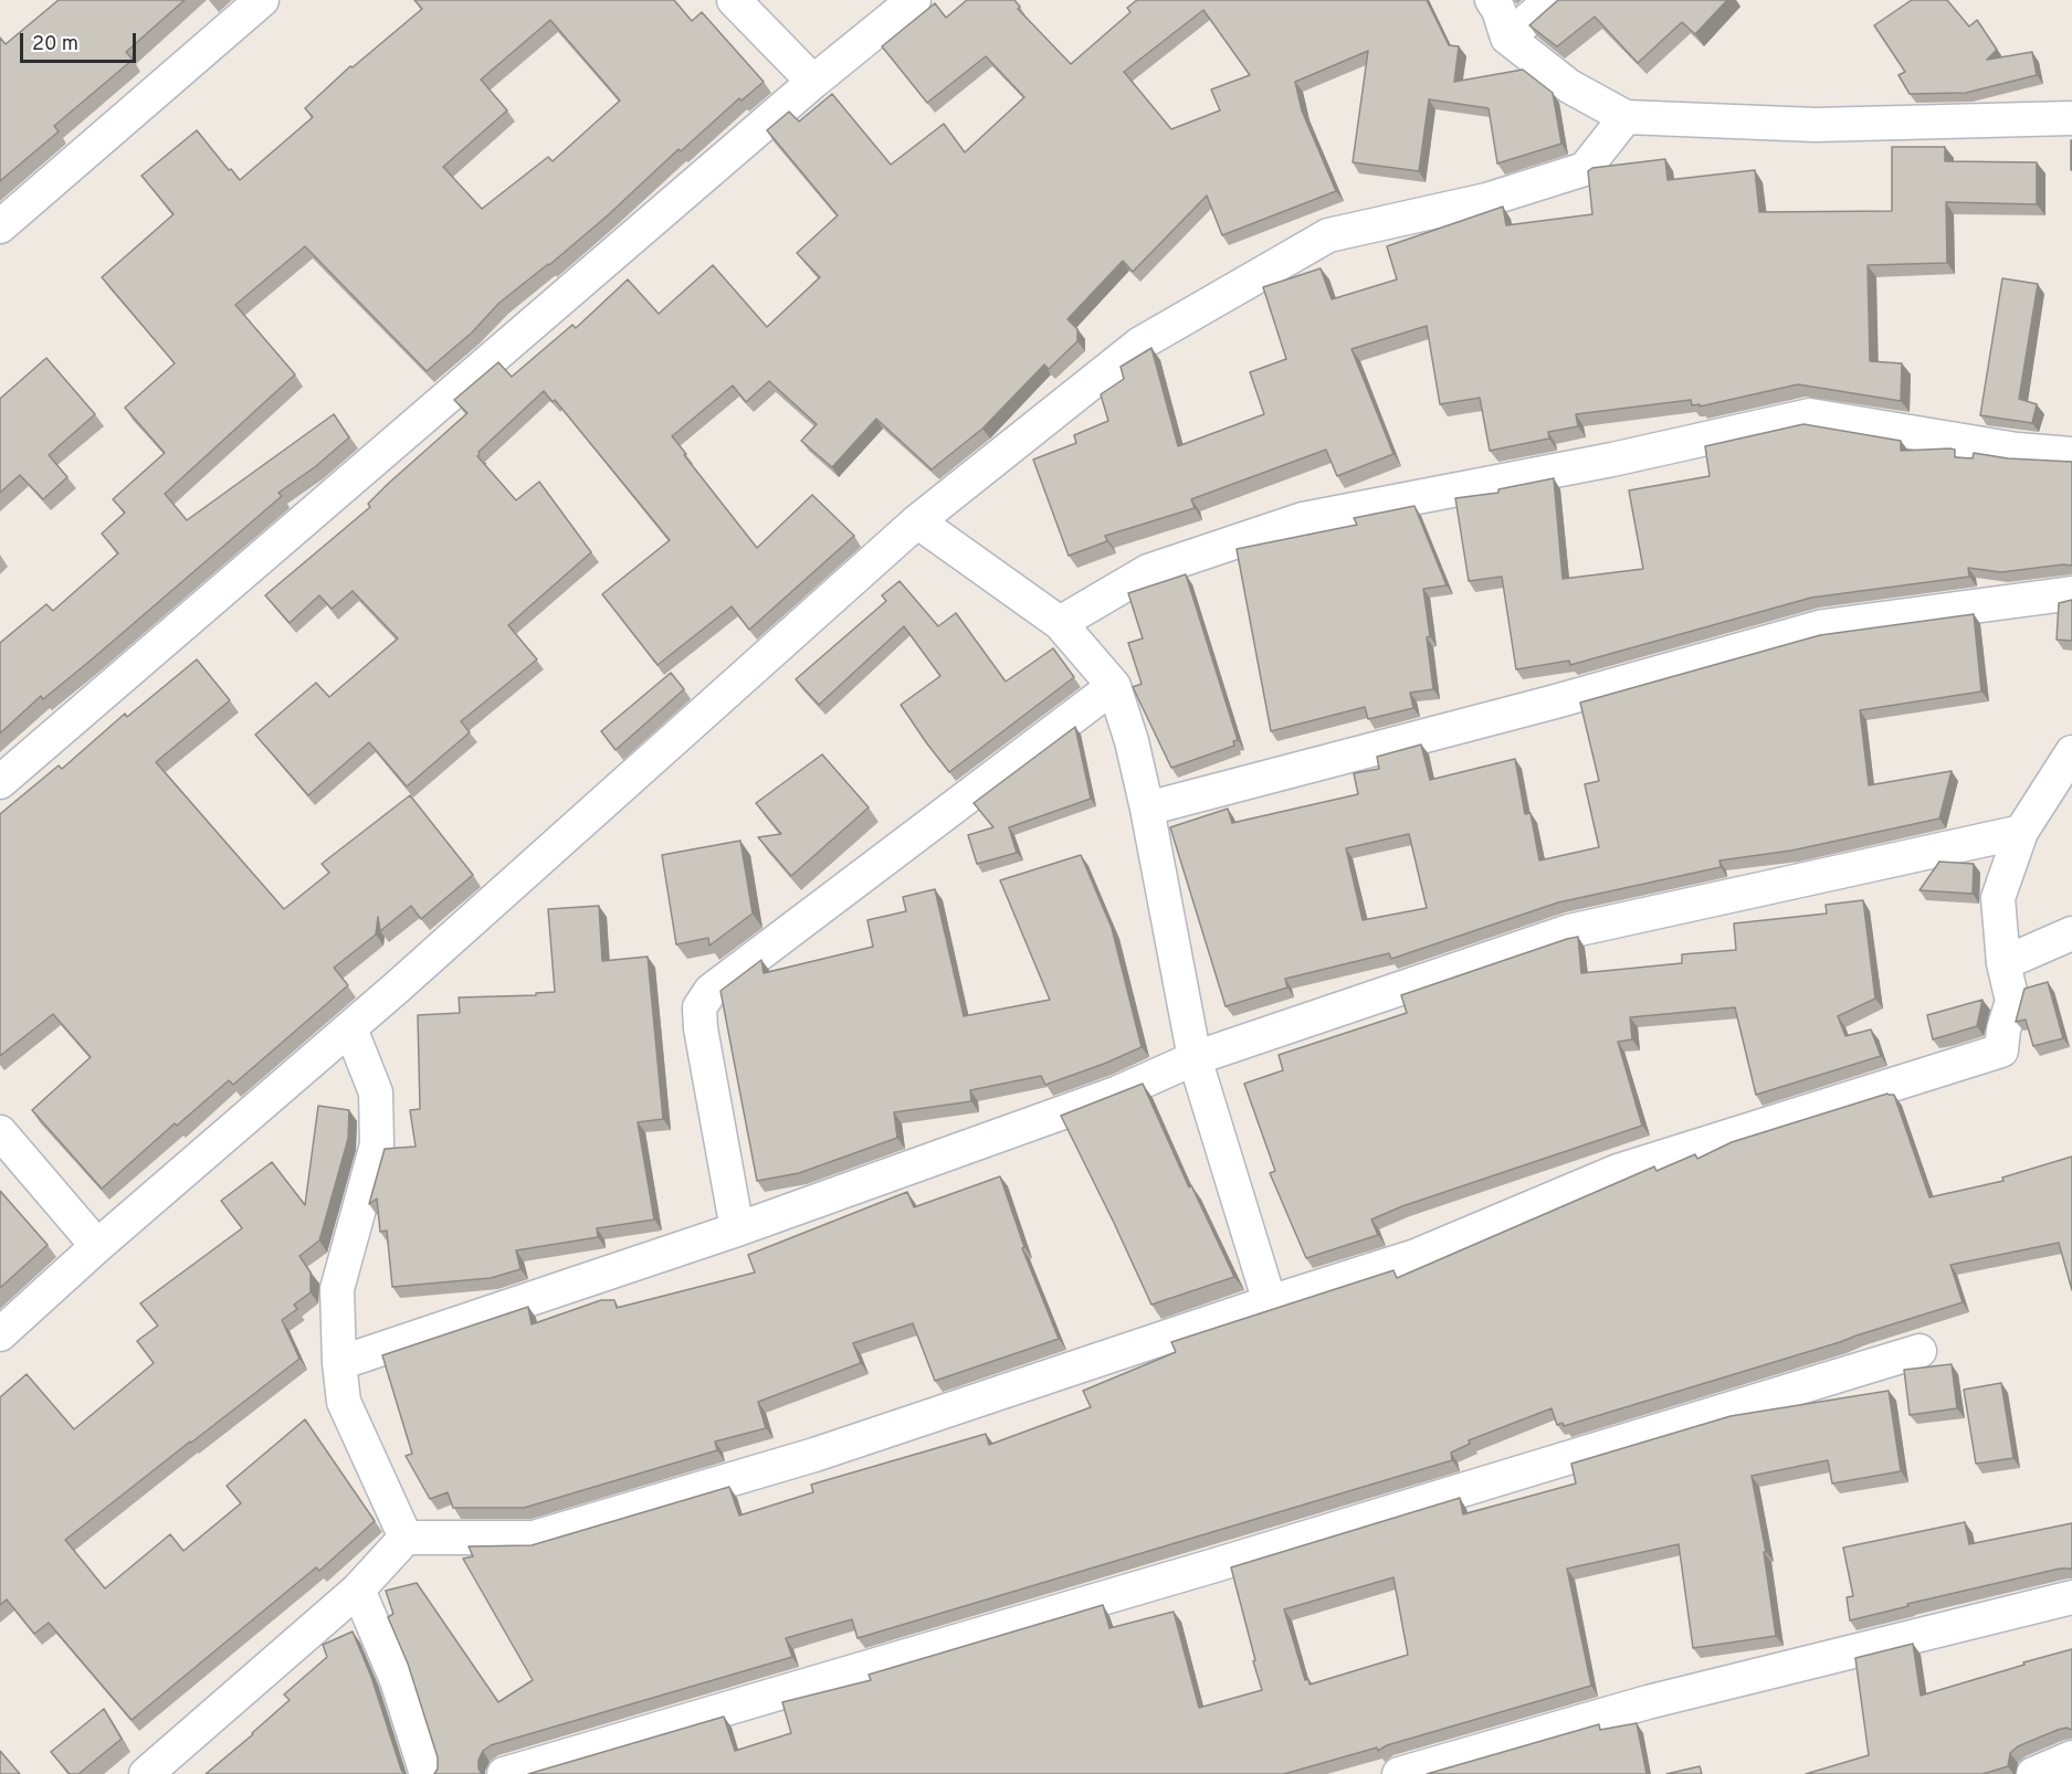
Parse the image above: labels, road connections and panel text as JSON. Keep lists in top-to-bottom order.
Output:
{
  "scale_bar": "20 m"
}
